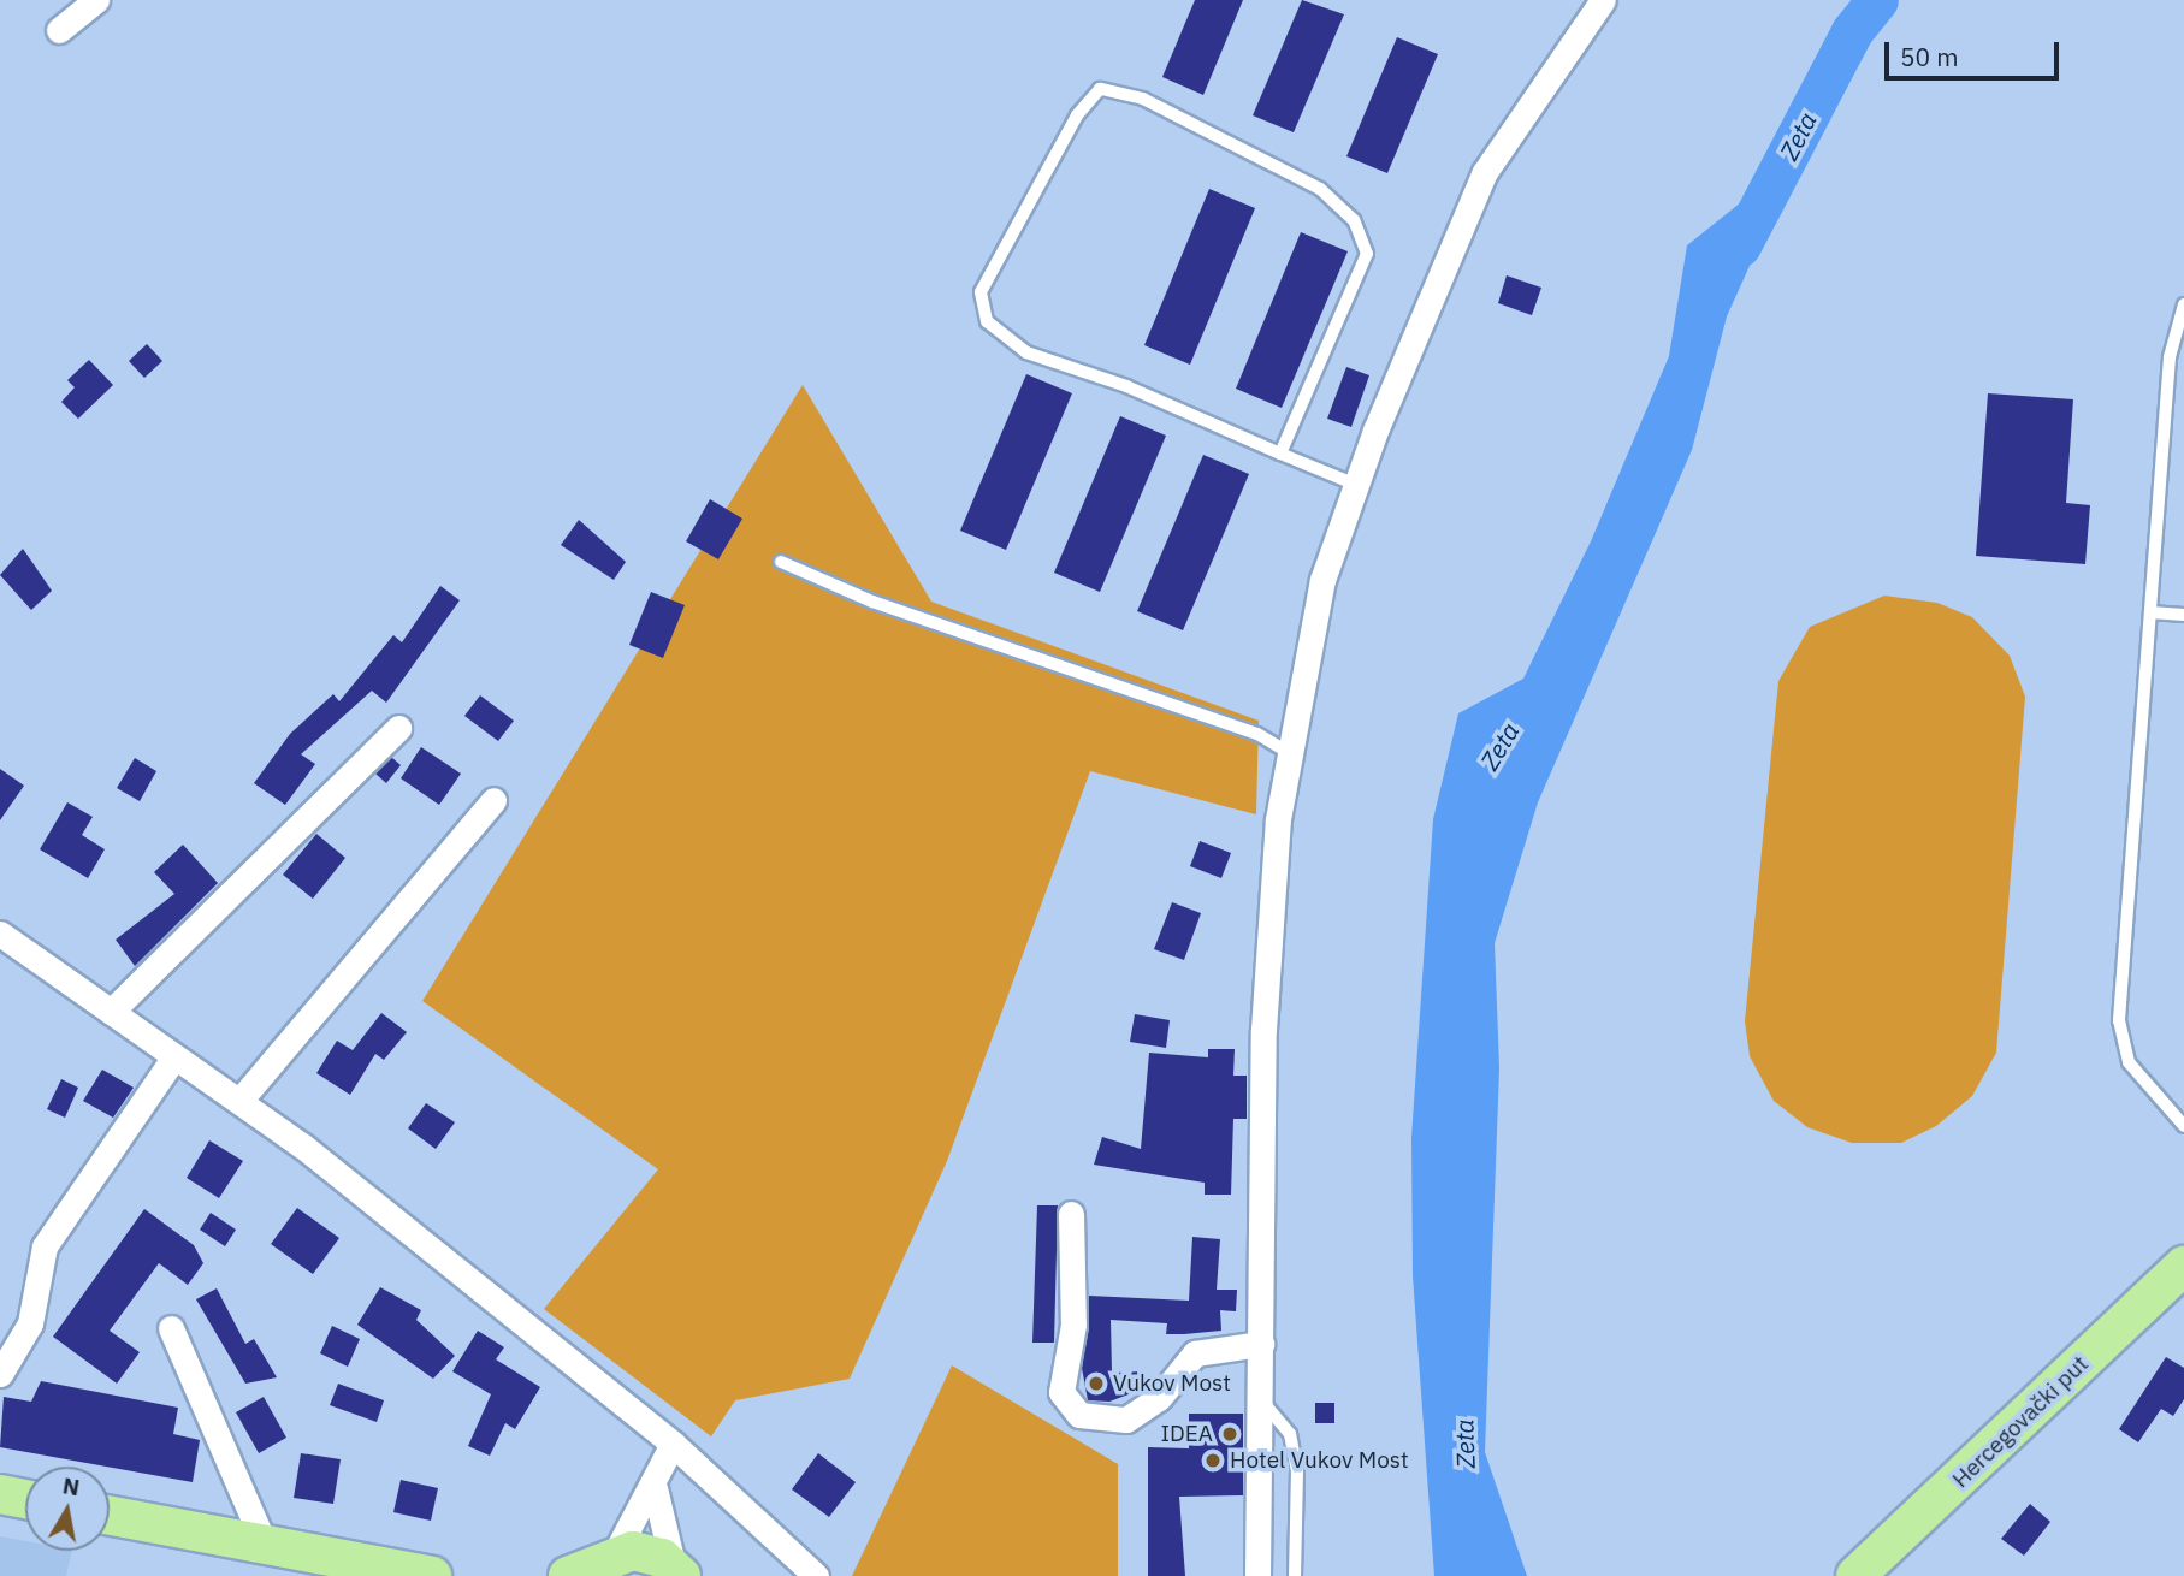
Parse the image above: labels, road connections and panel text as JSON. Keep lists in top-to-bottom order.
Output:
{
  "streets": {
    "main road": ["Hercegovački put"]
  },
  "water": ["Zeta"],
  "places": ["Vukov Most", "IDEA", "Hotel Vukov Most"],
  "scale_bar": "50 m",
  "north": "top"
}
